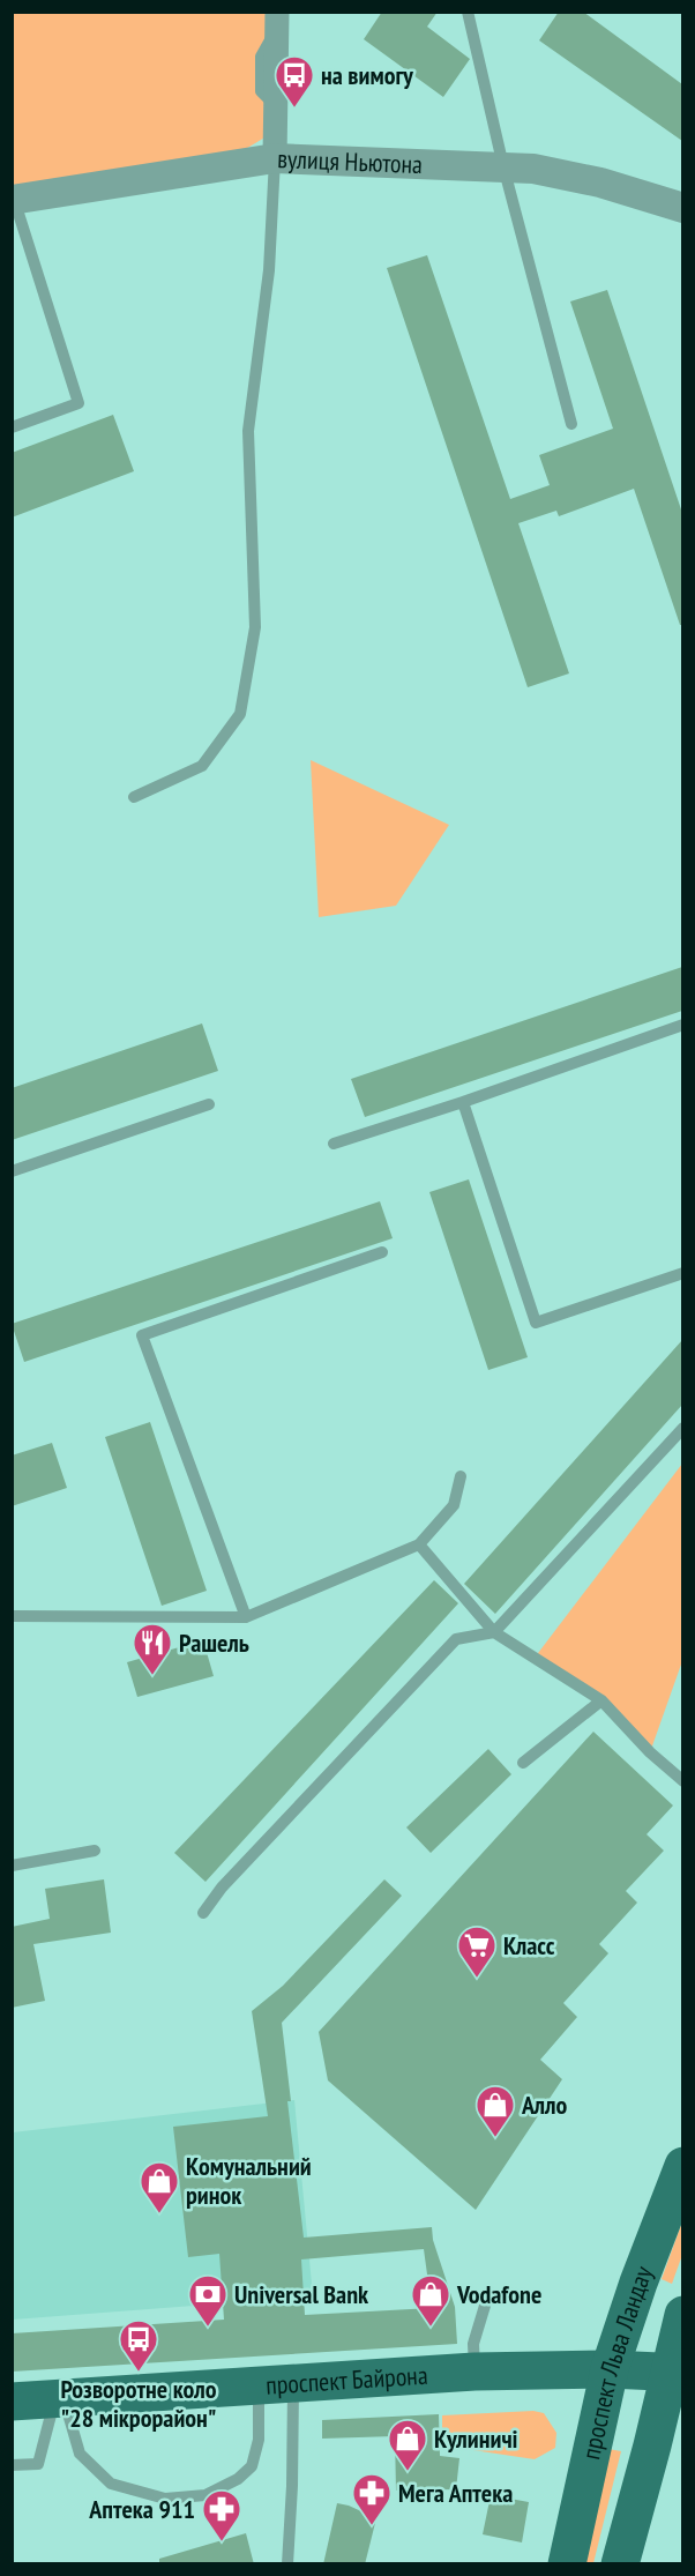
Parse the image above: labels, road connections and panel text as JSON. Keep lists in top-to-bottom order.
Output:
{
  "streets": {
    "main road": ["проспект Льва Ландау", "проспект Байрона"],
    "street": ["вулиця Ньютона"]
  },
  "crossings": [
    ["проспект Льва Ландау", "проспект Байрона"]
  ],
  "places": {
    "bus stop": ["на вимогу", "Розворотне коло \"28 мікрорайон\""],
    "restaurant": ["Рашель"],
    "supermarket": ["Класс"],
    "shop": [
      "Алло",
      "Комунальний ринок",
      "Vodafone",
      "Кулиничі"
    ],
    "bank": ["Universal Bank"],
    "pharmacy": ["Мега Аптека", "Аптека 911"]
  }
}
